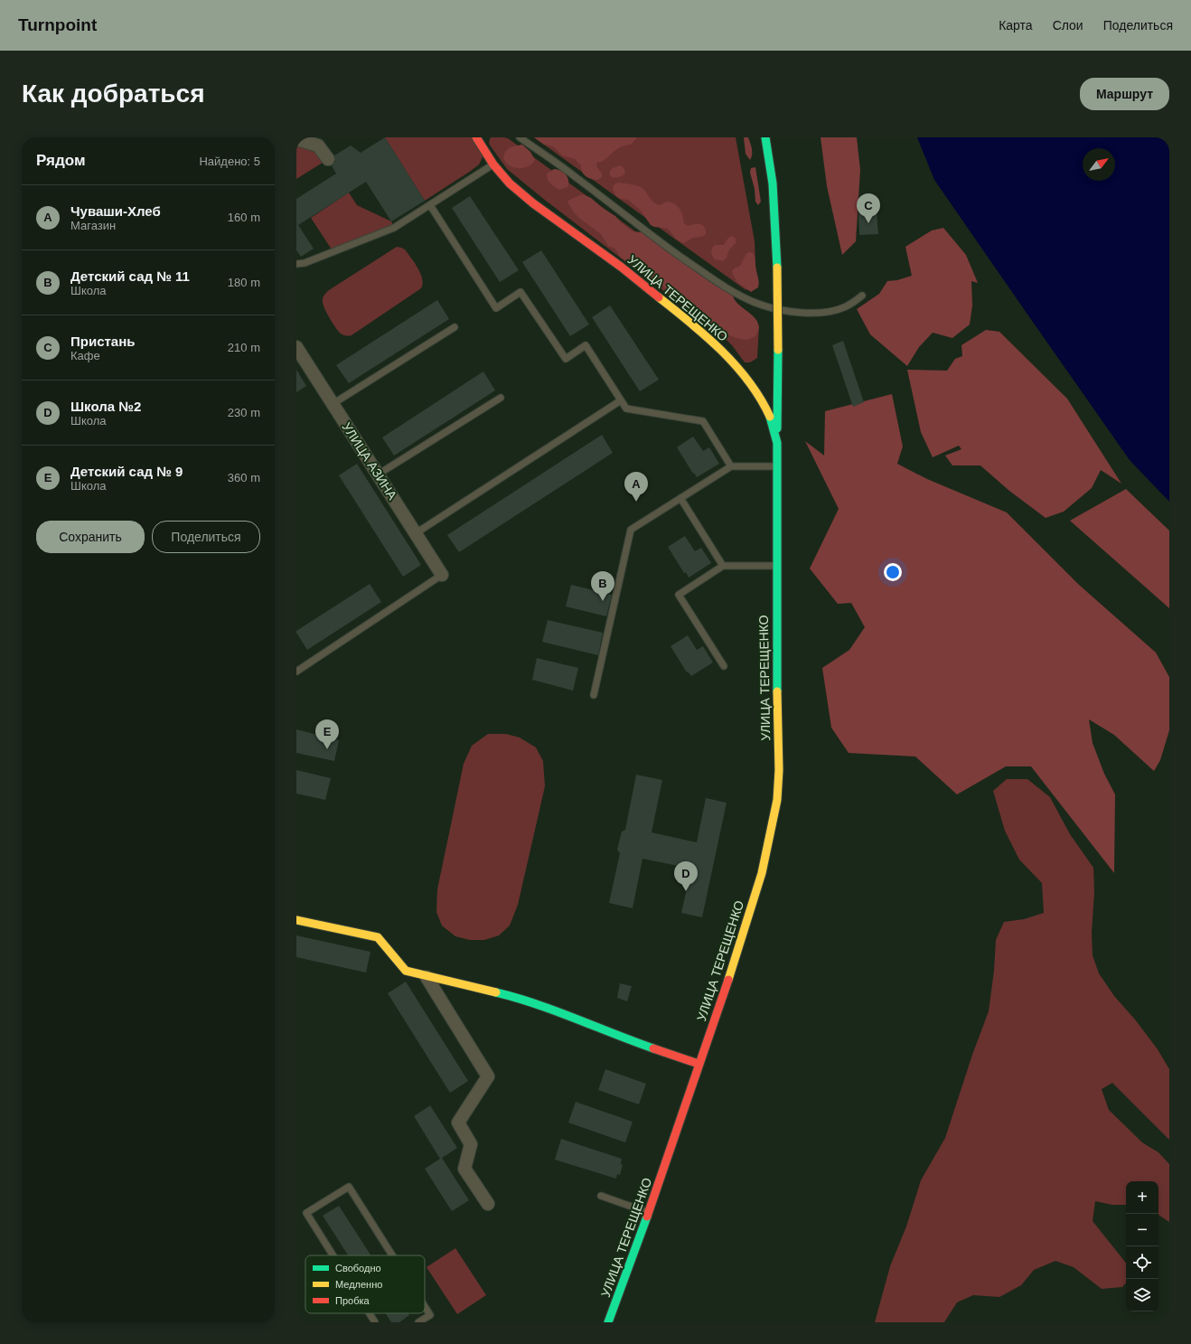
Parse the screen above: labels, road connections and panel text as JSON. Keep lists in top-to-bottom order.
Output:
{
  "streets": {
    "street": ["УЛИЦА ТЕРЕЩЕНКО", "УЛИЦА АЗИНА"]
  },
  "legend": ["Свободно", "Медленно", "Пробка"],
  "north": "top right",
  "page": {
    "header": "Turnpoint",
    "nav": ["Карта", "Слои", "Поделиться"],
    "buttons": [
      "Маршрут",
      ["Сохранить", "Поделиться"]
    ],
    "title": "Как добраться",
    "heading": ["Рядом", "Найдено: 5"],
    "list": [
      {
        "mark": "A",
        "name": "Чуваши-Хлеб",
        "note": "Магазин",
        "value": "160 m"
      },
      {
        "mark": "B",
        "name": "Детский сад № 11",
        "note": "Школа",
        "value": "180 m"
      },
      {
        "mark": "C",
        "name": "Пристань",
        "note": "Кафе",
        "value": "210 m"
      },
      {
        "mark": "D",
        "name": "Школа №2",
        "note": "Школа",
        "value": "230 m"
      },
      {
        "mark": "E",
        "name": "Детский сад № 9",
        "note": "Школа",
        "value": "360 m"
      }
    ],
    "pins": [
      "C",
      "A",
      "B",
      "E",
      "D"
    ],
    "map_buttons": ["+", "−"]
  }
}
